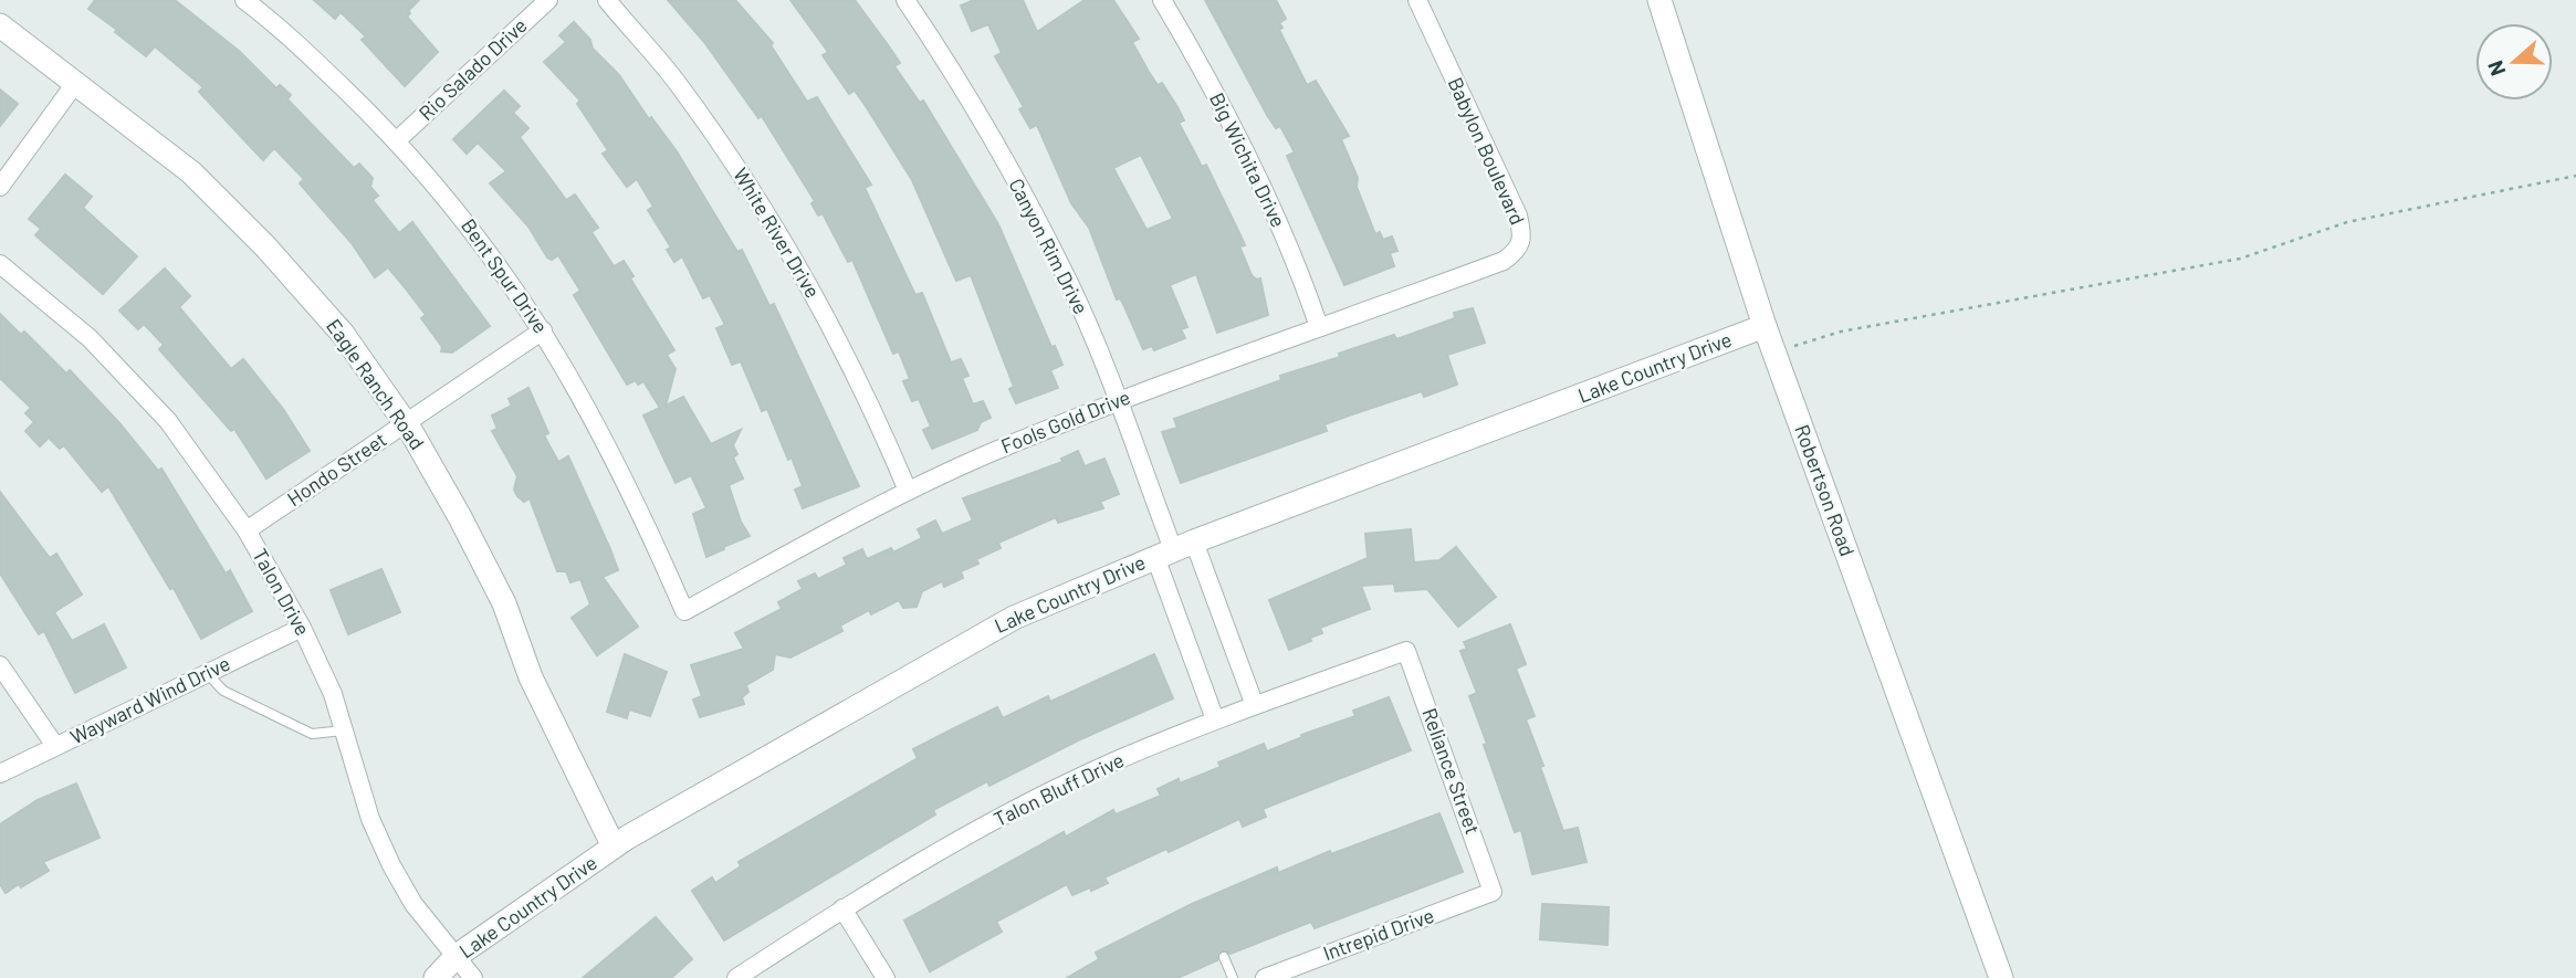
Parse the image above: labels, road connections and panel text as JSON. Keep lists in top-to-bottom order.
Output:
{
  "streets": {
    "street": [
      "Rio Salado Drive",
      "Babylon Boulevard",
      "Big Wichita Drive",
      "White River Drive",
      "Canyon Rim Drive",
      "Bent Spur Drive",
      "Lake Country Drive",
      "Eagle Ranch Road",
      "Fools Gold Drive",
      "Hondo Street",
      "Robertson Road",
      "Talon Drive",
      "Wayward Wind Drive",
      "Reliance Street",
      "Talon Bluff Drive",
      "Intrepid Drive"
    ]
  },
  "crossings": [
    ["Rio Salado Drive", "Bent Spur Drive"],
    ["Babylon Boulevard", "Fools Gold Drive"],
    ["Big Wichita Drive", "Fools Gold Drive"],
    ["White River Drive", "Fools Gold Drive"],
    ["Canyon Rim Drive", "Lake Country Drive"],
    ["Canyon Rim Drive", "Fools Gold Drive"],
    ["Bent Spur Drive", "Fools Gold Drive"],
    ["Bent Spur Drive", "Hondo Street"],
    ["Lake Country Drive", "Eagle Ranch Road"],
    ["Lake Country Drive", "Robertson Road"],
    ["Lake Country Drive", "Talon Drive"],
    ["Eagle Ranch Road", "Hondo Street"],
    ["Hondo Street", "Talon Drive"],
    ["Talon Drive", "Wayward Wind Drive"],
    ["Reliance Street", "Talon Bluff Drive"],
    ["Reliance Street", "Intrepid Drive"]
  ],
  "north": "left"
}
